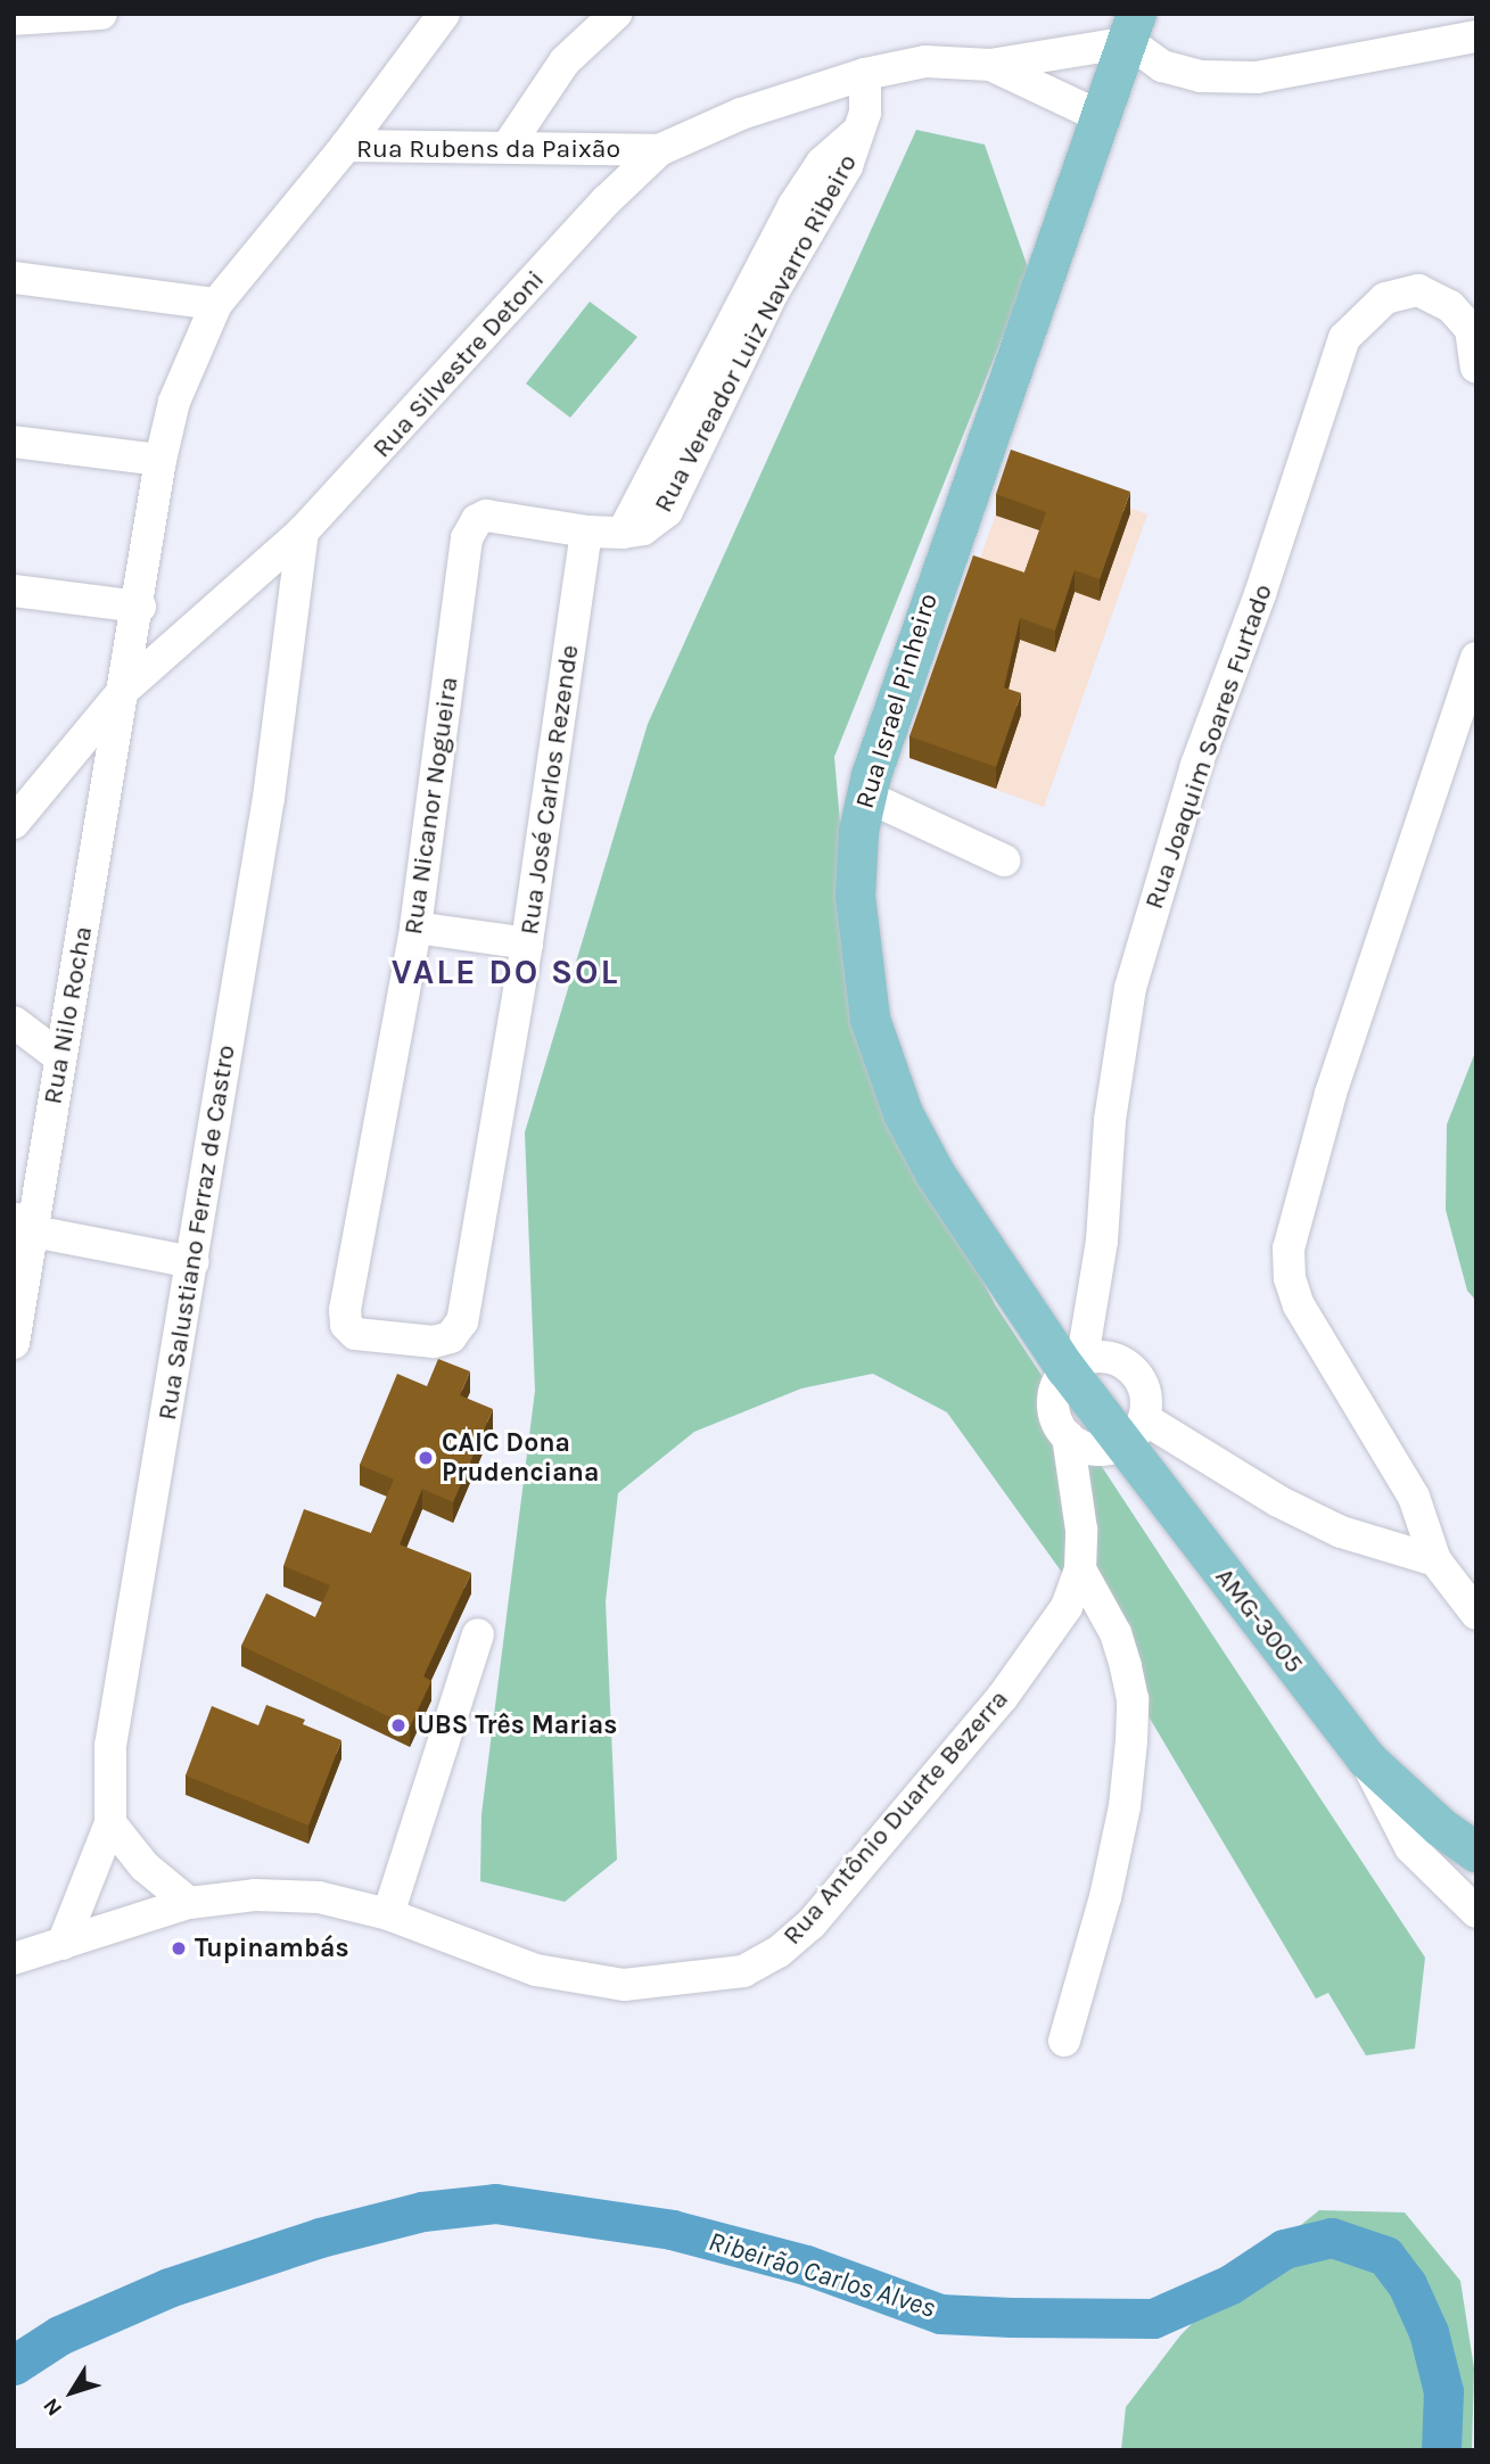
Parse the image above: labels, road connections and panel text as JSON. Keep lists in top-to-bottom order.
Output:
{
  "streets": {
    "main road": ["Rua Israel Pinheiro", "AMG-3005"],
    "street": [
      "Rua Rubens da Paixão",
      "Rua Vereador Luiz Navarro Ribeiro",
      "Rua Silvestre Detoni",
      "Rua Joaquim Soares Furtado",
      "Rua José Carlos Rezende",
      "Rua Nicanor Nogueira",
      "Rua Nilo Rocha",
      "Rua Salustiano Ferraz de Castro",
      "Rua Antônio Duarte Bezerra"
    ]
  },
  "crossings": [
    ["Rua Rubens da Paixão", "Rua Silvestre Detoni"],
    ["Rua Rubens da Paixão", "Rua Nilo Rocha"],
    ["Rua Vereador Luiz Navarro Ribeiro", "Rua Silvestre Detoni"],
    ["Rua Vereador Luiz Navarro Ribeiro", "Rua José Carlos Rezende"],
    ["Rua Vereador Luiz Navarro Ribeiro", "Rua Nicanor Nogueira"],
    ["Rua Silvestre Detoni", "Rua Israel Pinheiro"],
    ["Rua Silvestre Detoni", "Rua Nilo Rocha"],
    ["Rua Silvestre Detoni", "Rua Salustiano Ferraz de Castro"],
    ["Rua Israel Pinheiro", "Rua Joaquim Soares Furtado"],
    ["Rua Israel Pinheiro", "AMG-3005"],
    ["Rua Joaquim Soares Furtado", "AMG-3005"],
    ["Rua Joaquim Soares Furtado", "Rua Antônio Duarte Bezerra"],
    ["Rua José Carlos Rezende", "Rua Nicanor Nogueira"]
  ],
  "districts": ["VALE DO SOL"],
  "water": ["Ribeirão Carlos Alves"],
  "places": ["CAIC Dona Prudenciana", "UBS Três Marias", "Tupinambás"],
  "north": "bottom left"
}
